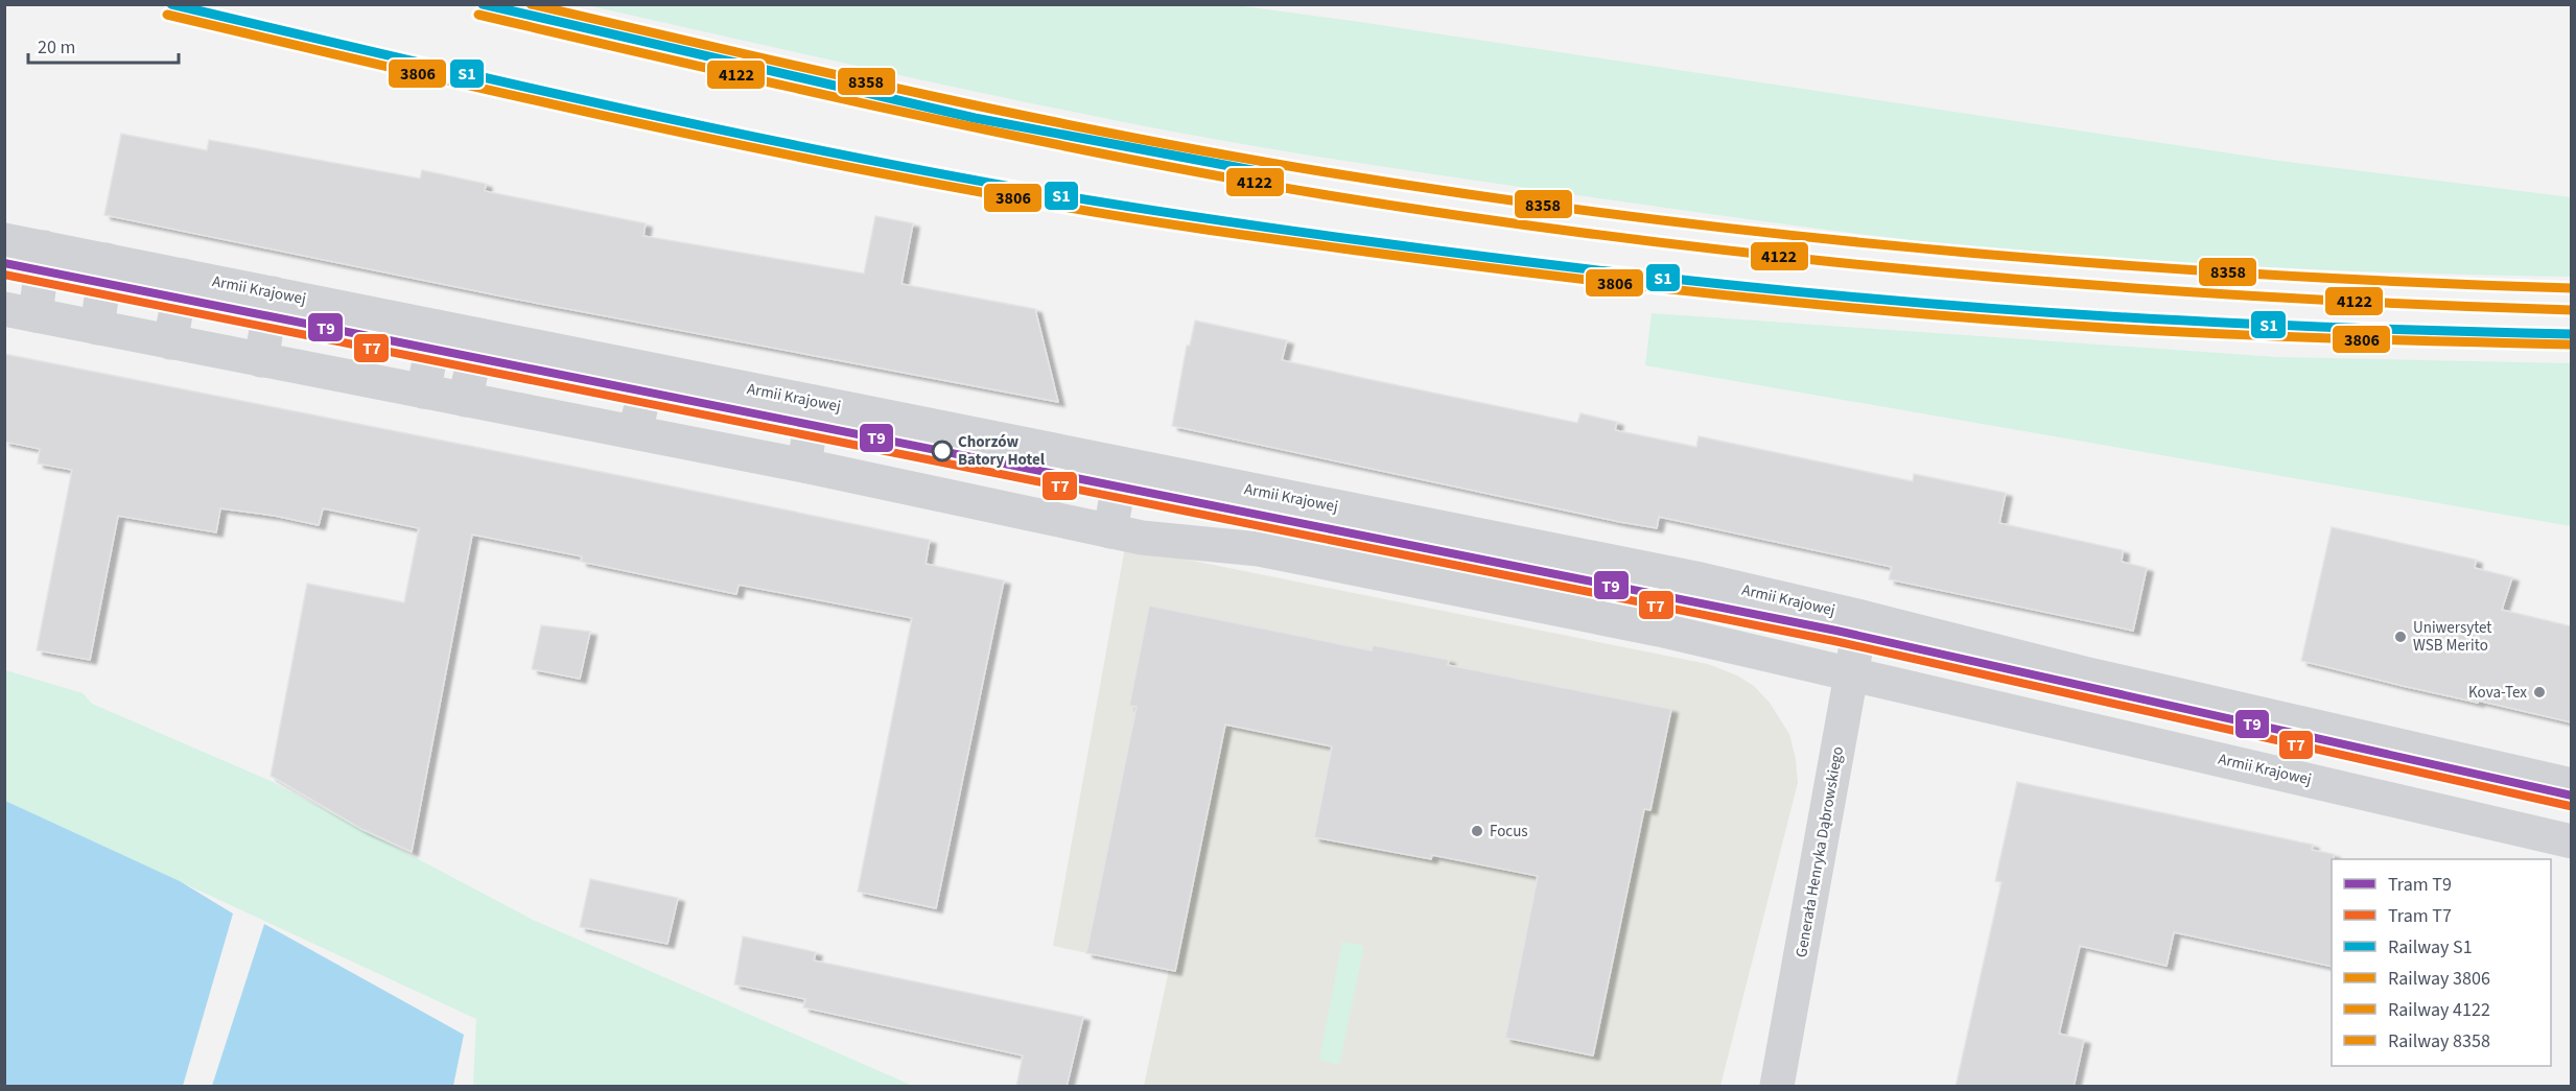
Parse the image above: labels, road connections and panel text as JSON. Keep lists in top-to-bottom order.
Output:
{
  "streets": {
    "street": ["Armii Krajowej", "Generała Henryka Dąbrowskiego"]
  },
  "crossings": [
    ["Armii Krajowej", "Generała Henryka Dąbrowskiego"]
  ],
  "places": [
    "Chorzów Batory Hotel",
    "Uniwersytet WSB Merito",
    "Kova-Tex",
    "Focus"
  ],
  "lines": [
    "rail line S1",
    "rail line 8358",
    "rail line 3806",
    "rail line 4122",
    "tram line T9",
    "tram line T7"
  ],
  "legend": [
    "Tram T9",
    "Tram T7",
    "Railway S1",
    "Railway 3806",
    "Railway 4122",
    "Railway 8358"
  ],
  "scale_bar": "20 m"
}
